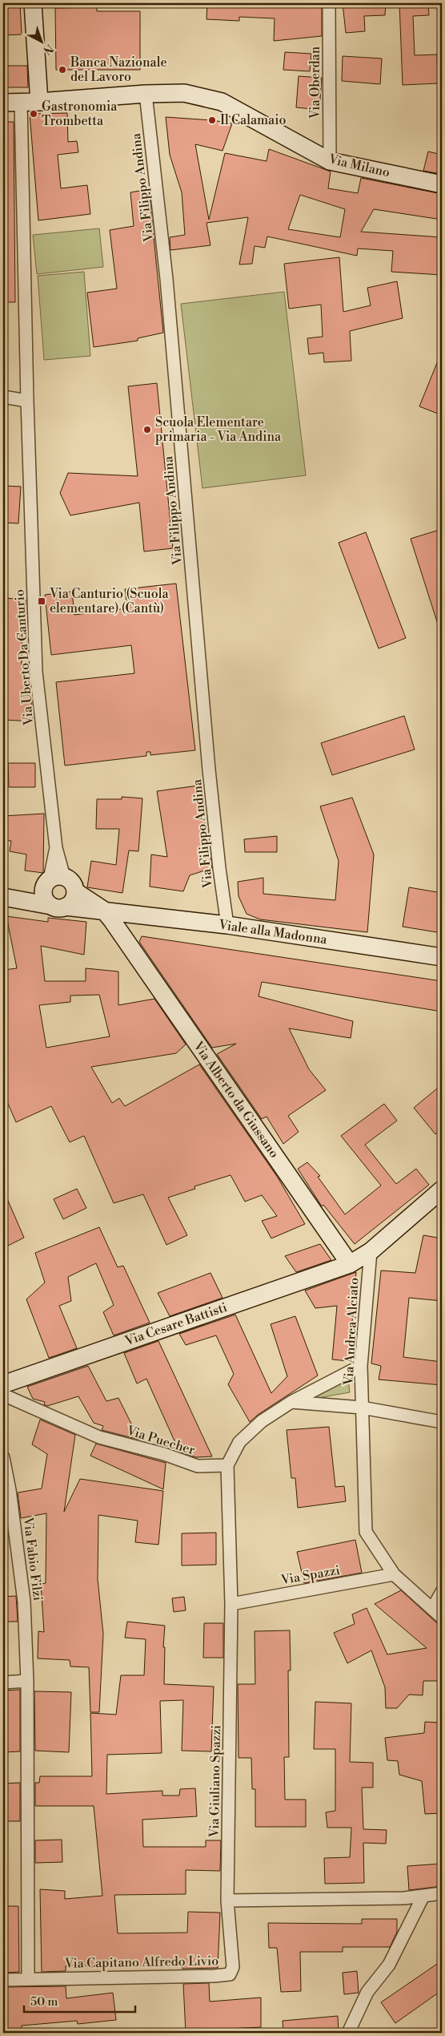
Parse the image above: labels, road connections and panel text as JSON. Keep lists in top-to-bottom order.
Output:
{
  "streets": {
    "street": [
      "Via Oberdan",
      "Via Milano",
      "Via Filippo Andina",
      "Via Uberto Da Canturio",
      "Viale alla Madonna",
      "Via Alberto da Giussano",
      "Via Cesare Battisti",
      "Via Andrea Alciato",
      "Via Puecher",
      "Via Fabio Filzi",
      "Via Spazzi",
      "Via Giuliano Spazzi",
      "Via Capitano Alfredo Livio"
    ]
  },
  "crossings": [
    ["Via Oberdan", "Via Milano"],
    ["Via Milano", "Via Filippo Andina"],
    ["Via Milano", "Via Uberto Da Canturio"],
    ["Via Filippo Andina", "Viale alla Madonna"],
    ["Via Uberto Da Canturio", "Viale alla Madonna"],
    ["Viale alla Madonna", "Via Alberto da Giussano"],
    ["Via Alberto da Giussano", "Via Cesare Battisti"],
    ["Via Cesare Battisti", "Via Andrea Alciato"],
    ["Via Andrea Alciato", "Via Spazzi"],
    ["Via Puecher", "Via Giuliano Spazzi"],
    ["Via Fabio Filzi", "Via Capitano Alfredo Livio"],
    ["Via Spazzi", "Via Giuliano Spazzi"],
    ["Via Giuliano Spazzi", "Via Capitano Alfredo Livio"]
  ],
  "places": {
    "other": [
      "Banca Nazionale del Lavoro",
      "Gastronomia Trombetta",
      "Il Calamaio",
      "Scuola Elementare primaria - Via Andina"
    ],
    "transit": ["Via Canturio (Scuola elementare) (Cantù)"]
  },
  "scale_bar": "50 m",
  "north": "bottom right"
}
